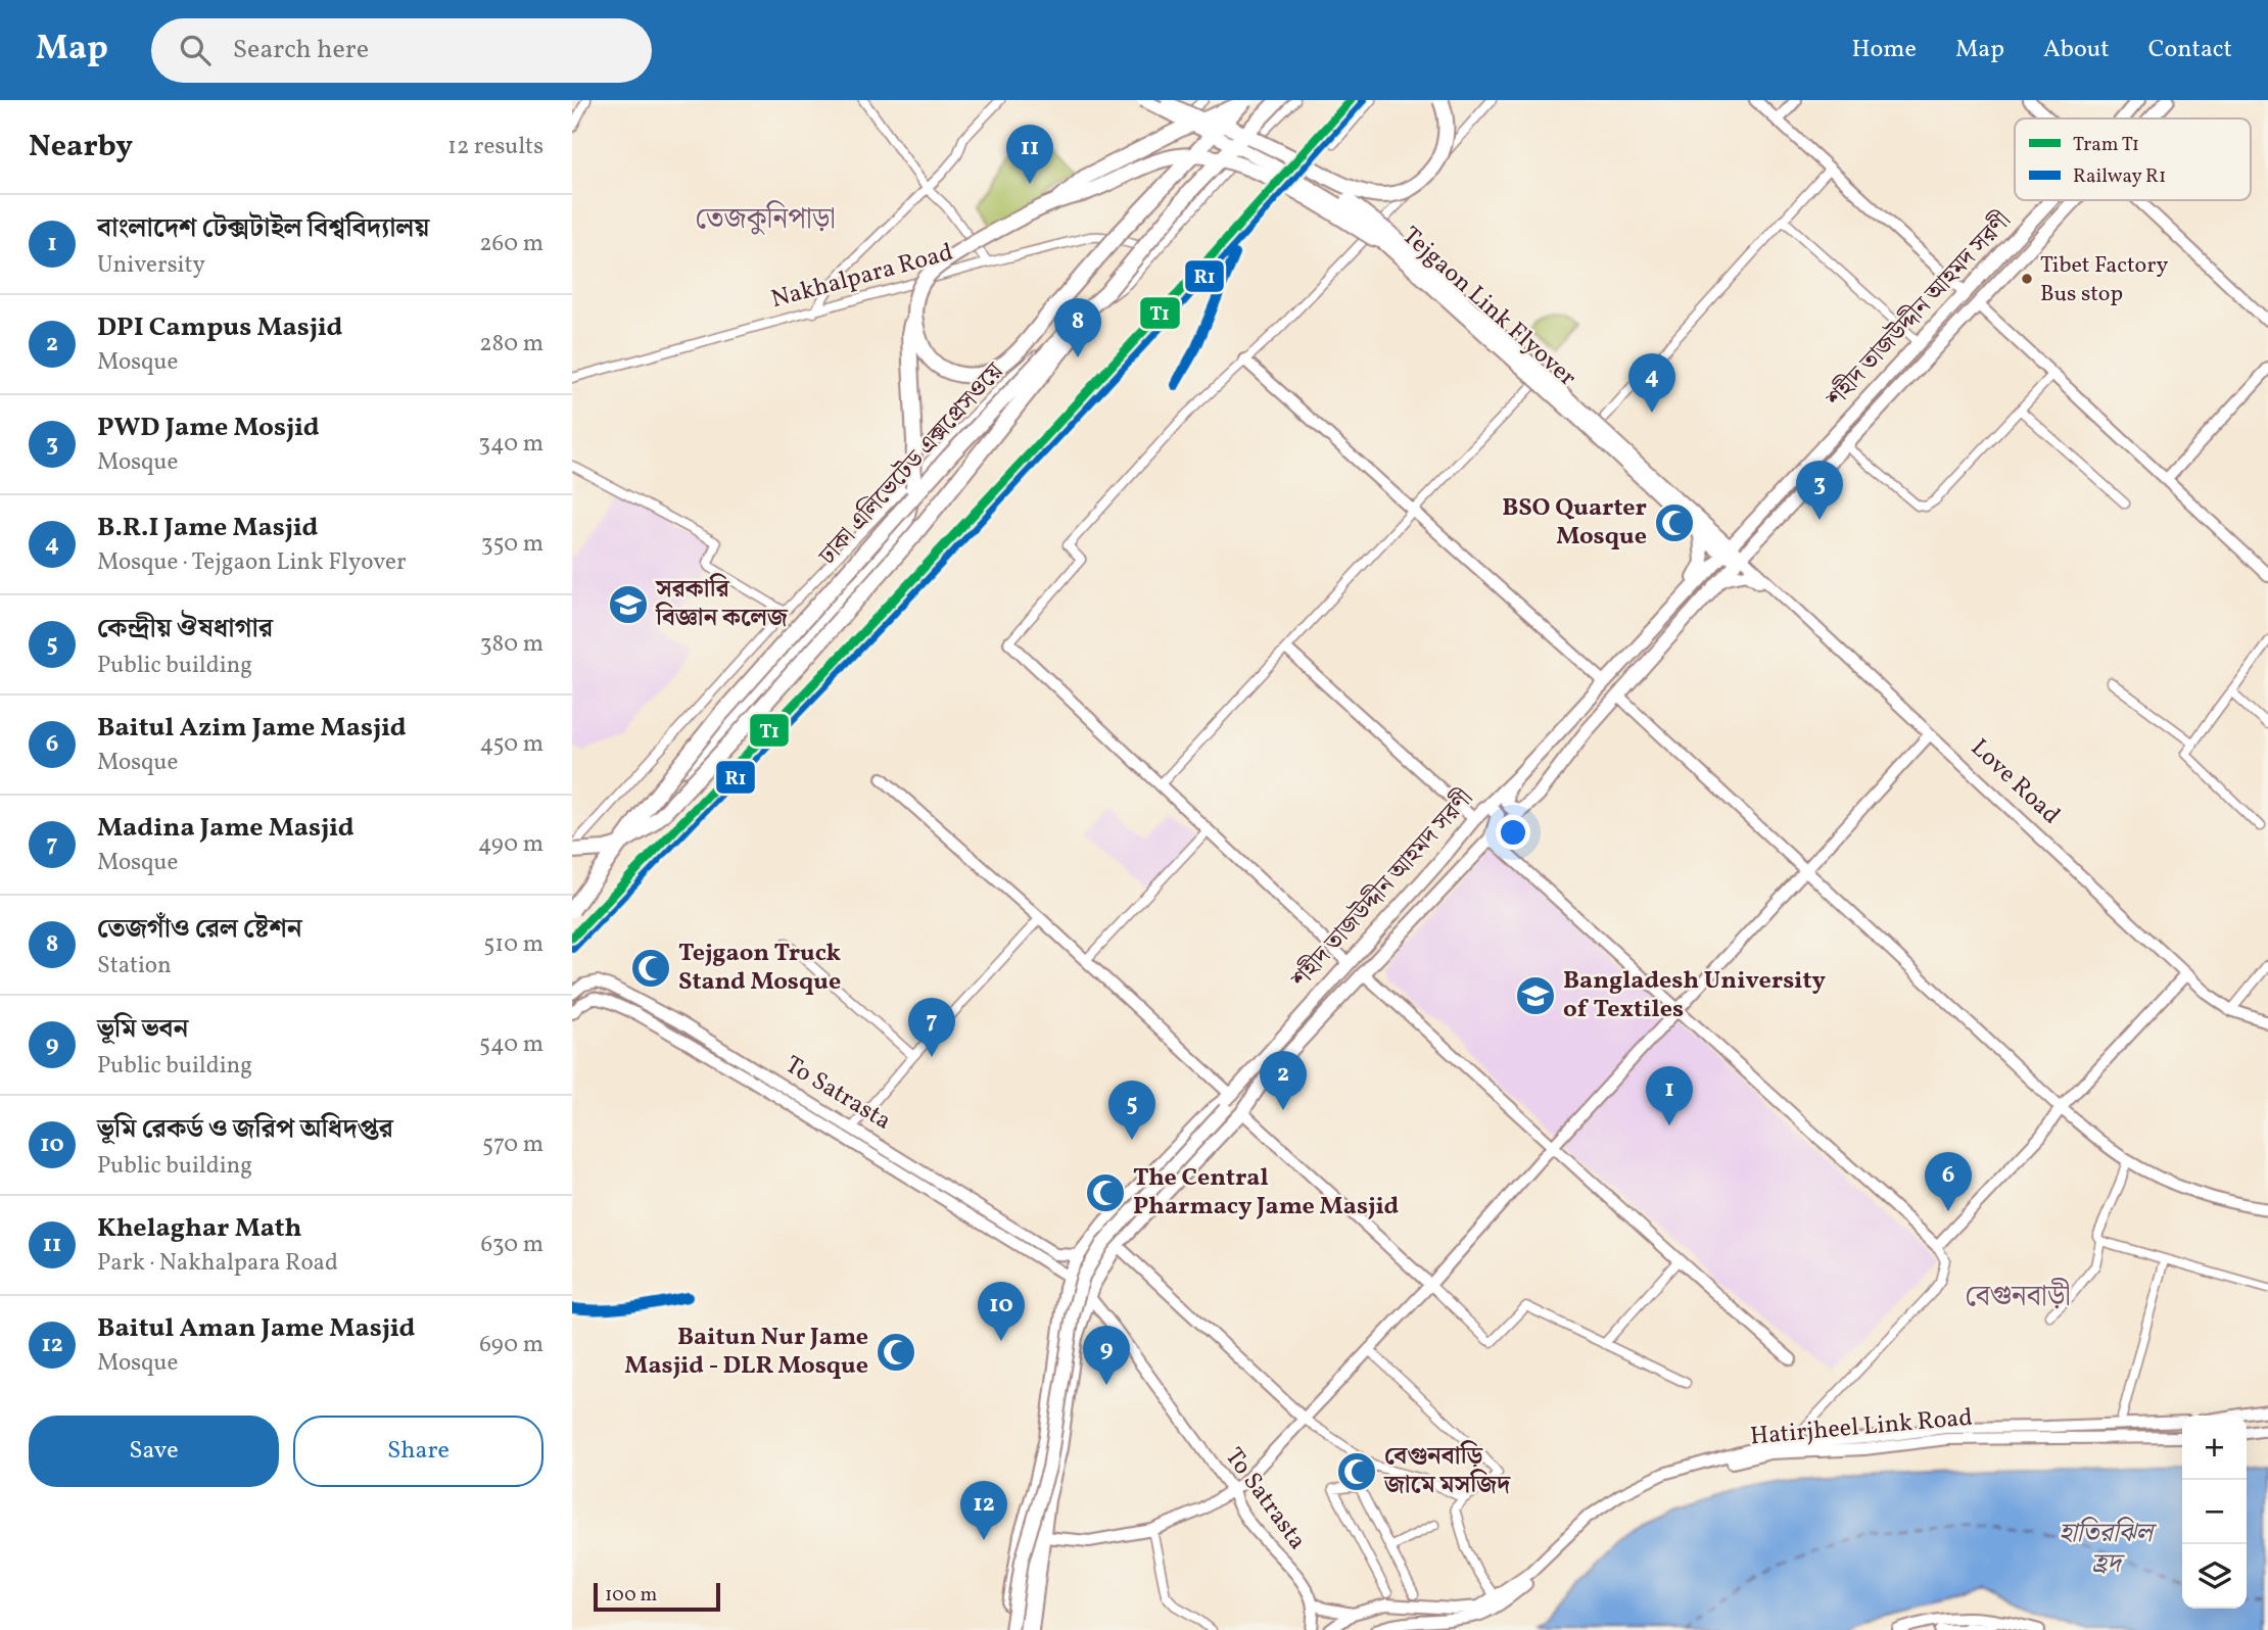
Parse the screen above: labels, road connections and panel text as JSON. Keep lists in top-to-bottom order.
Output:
{
  "streets": {
    "highway": ["ঢাকা এলিভেটেড এক্সপ্রেসওয়ে"],
    "main road": ["Tejgaon Link Flyover", "শহীদ তাজউদ্দীন আহমদ সরণী"],
    "street": [
      "Nakhalpara Road",
      "Love Road",
      "To Satrasta",
      "Hatirjheel Link Road"
    ]
  },
  "crossings": [
    ["Tejgaon Link Flyover", "শহীদ তাজউদ্দীন আহমদ সরণী"],
    ["শহীদ তাজউদ্দীন আহমদ সরণী", "Love Road"],
    ["শহীদ তাজউদ্দীন আহমদ সরণী", "To Satrasta"]
  ],
  "districts": ["তেজকুনিপাড়া", "বেগুনবাড়ী"],
  "water": ["হাতিরঝিল হ্রদ"],
  "places": {
    "other": ["Tibet Factory Bus stop"],
    "mosque": [
      "BSO Quarter Mosque",
      "Tejgaon Truck Stand Mosque",
      "The Central Pharmacy Jame Masjid",
      "Baitun Nur Jame Masjid - DLR Mosque",
      "বেগুনবাড়ি জামে মসজিদ"
    ],
    "school or university": ["সরকারি বিজ্ঞান কলেজ", "Bangladesh University of Textiles"]
  },
  "lines": ["tram line T1", "rail line R1"],
  "legend": ["Tram T1", "Railway R1"],
  "scale_bar": "100 m",
  "page": {
    "header": "Map",
    "search": "Search here",
    "nav": [
      "Home",
      "Map",
      "About",
      "Contact"
    ],
    "heading": ["Nearby", "12 results"],
    "pins": [
      "11",
      "8",
      "4",
      "3",
      "7",
      "2",
      "1",
      "5",
      "6",
      "10",
      "9",
      "12"
    ],
    "list": [
      {
        "mark": "1",
        "name": "বাংলাদেশ টেক্সটাইল বিশ্ববিদ্যালয়",
        "note": "University",
        "value": "260 m"
      },
      {
        "mark": "2",
        "name": "DPI Campus Masjid",
        "note": "Mosque",
        "value": "280 m"
      },
      {
        "mark": "3",
        "name": "PWD Jame Mosjid",
        "note": "Mosque",
        "value": "340 m"
      },
      {
        "mark": "4",
        "name": "B.R.I Jame Masjid",
        "note": "Mosque · Tejgaon Link Flyover",
        "value": "350 m"
      },
      {
        "mark": "5",
        "name": "কেন্দ্রীয় ঔষধাগার",
        "note": "Public building",
        "value": "380 m"
      },
      {
        "mark": "6",
        "name": "Baitul Azim Jame Masjid",
        "note": "Mosque",
        "value": "450 m"
      },
      {
        "mark": "7",
        "name": "Madina Jame Masjid",
        "note": "Mosque",
        "value": "490 m"
      },
      {
        "mark": "8",
        "name": "তেজগাঁও রেল ষ্টেশন",
        "note": "Station",
        "value": "510 m"
      },
      {
        "mark": "9",
        "name": "ভূমি ভবন",
        "note": "Public building",
        "value": "540 m"
      },
      {
        "mark": "10",
        "name": "ভূমি রেকর্ড ও জরিপ অধিদপ্তর",
        "note": "Public building",
        "value": "570 m"
      },
      {
        "mark": "11",
        "name": "Khelaghar Math",
        "note": "Park · Nakhalpara Road",
        "value": "630 m"
      },
      {
        "mark": "12",
        "name": "Baitul Aman Jame Masjid",
        "note": "Mosque",
        "value": "690 m"
      }
    ],
    "buttons": ["Save", "Share"],
    "map_buttons": ["+", "−"],
    "scale": "100 m"
  }
}
